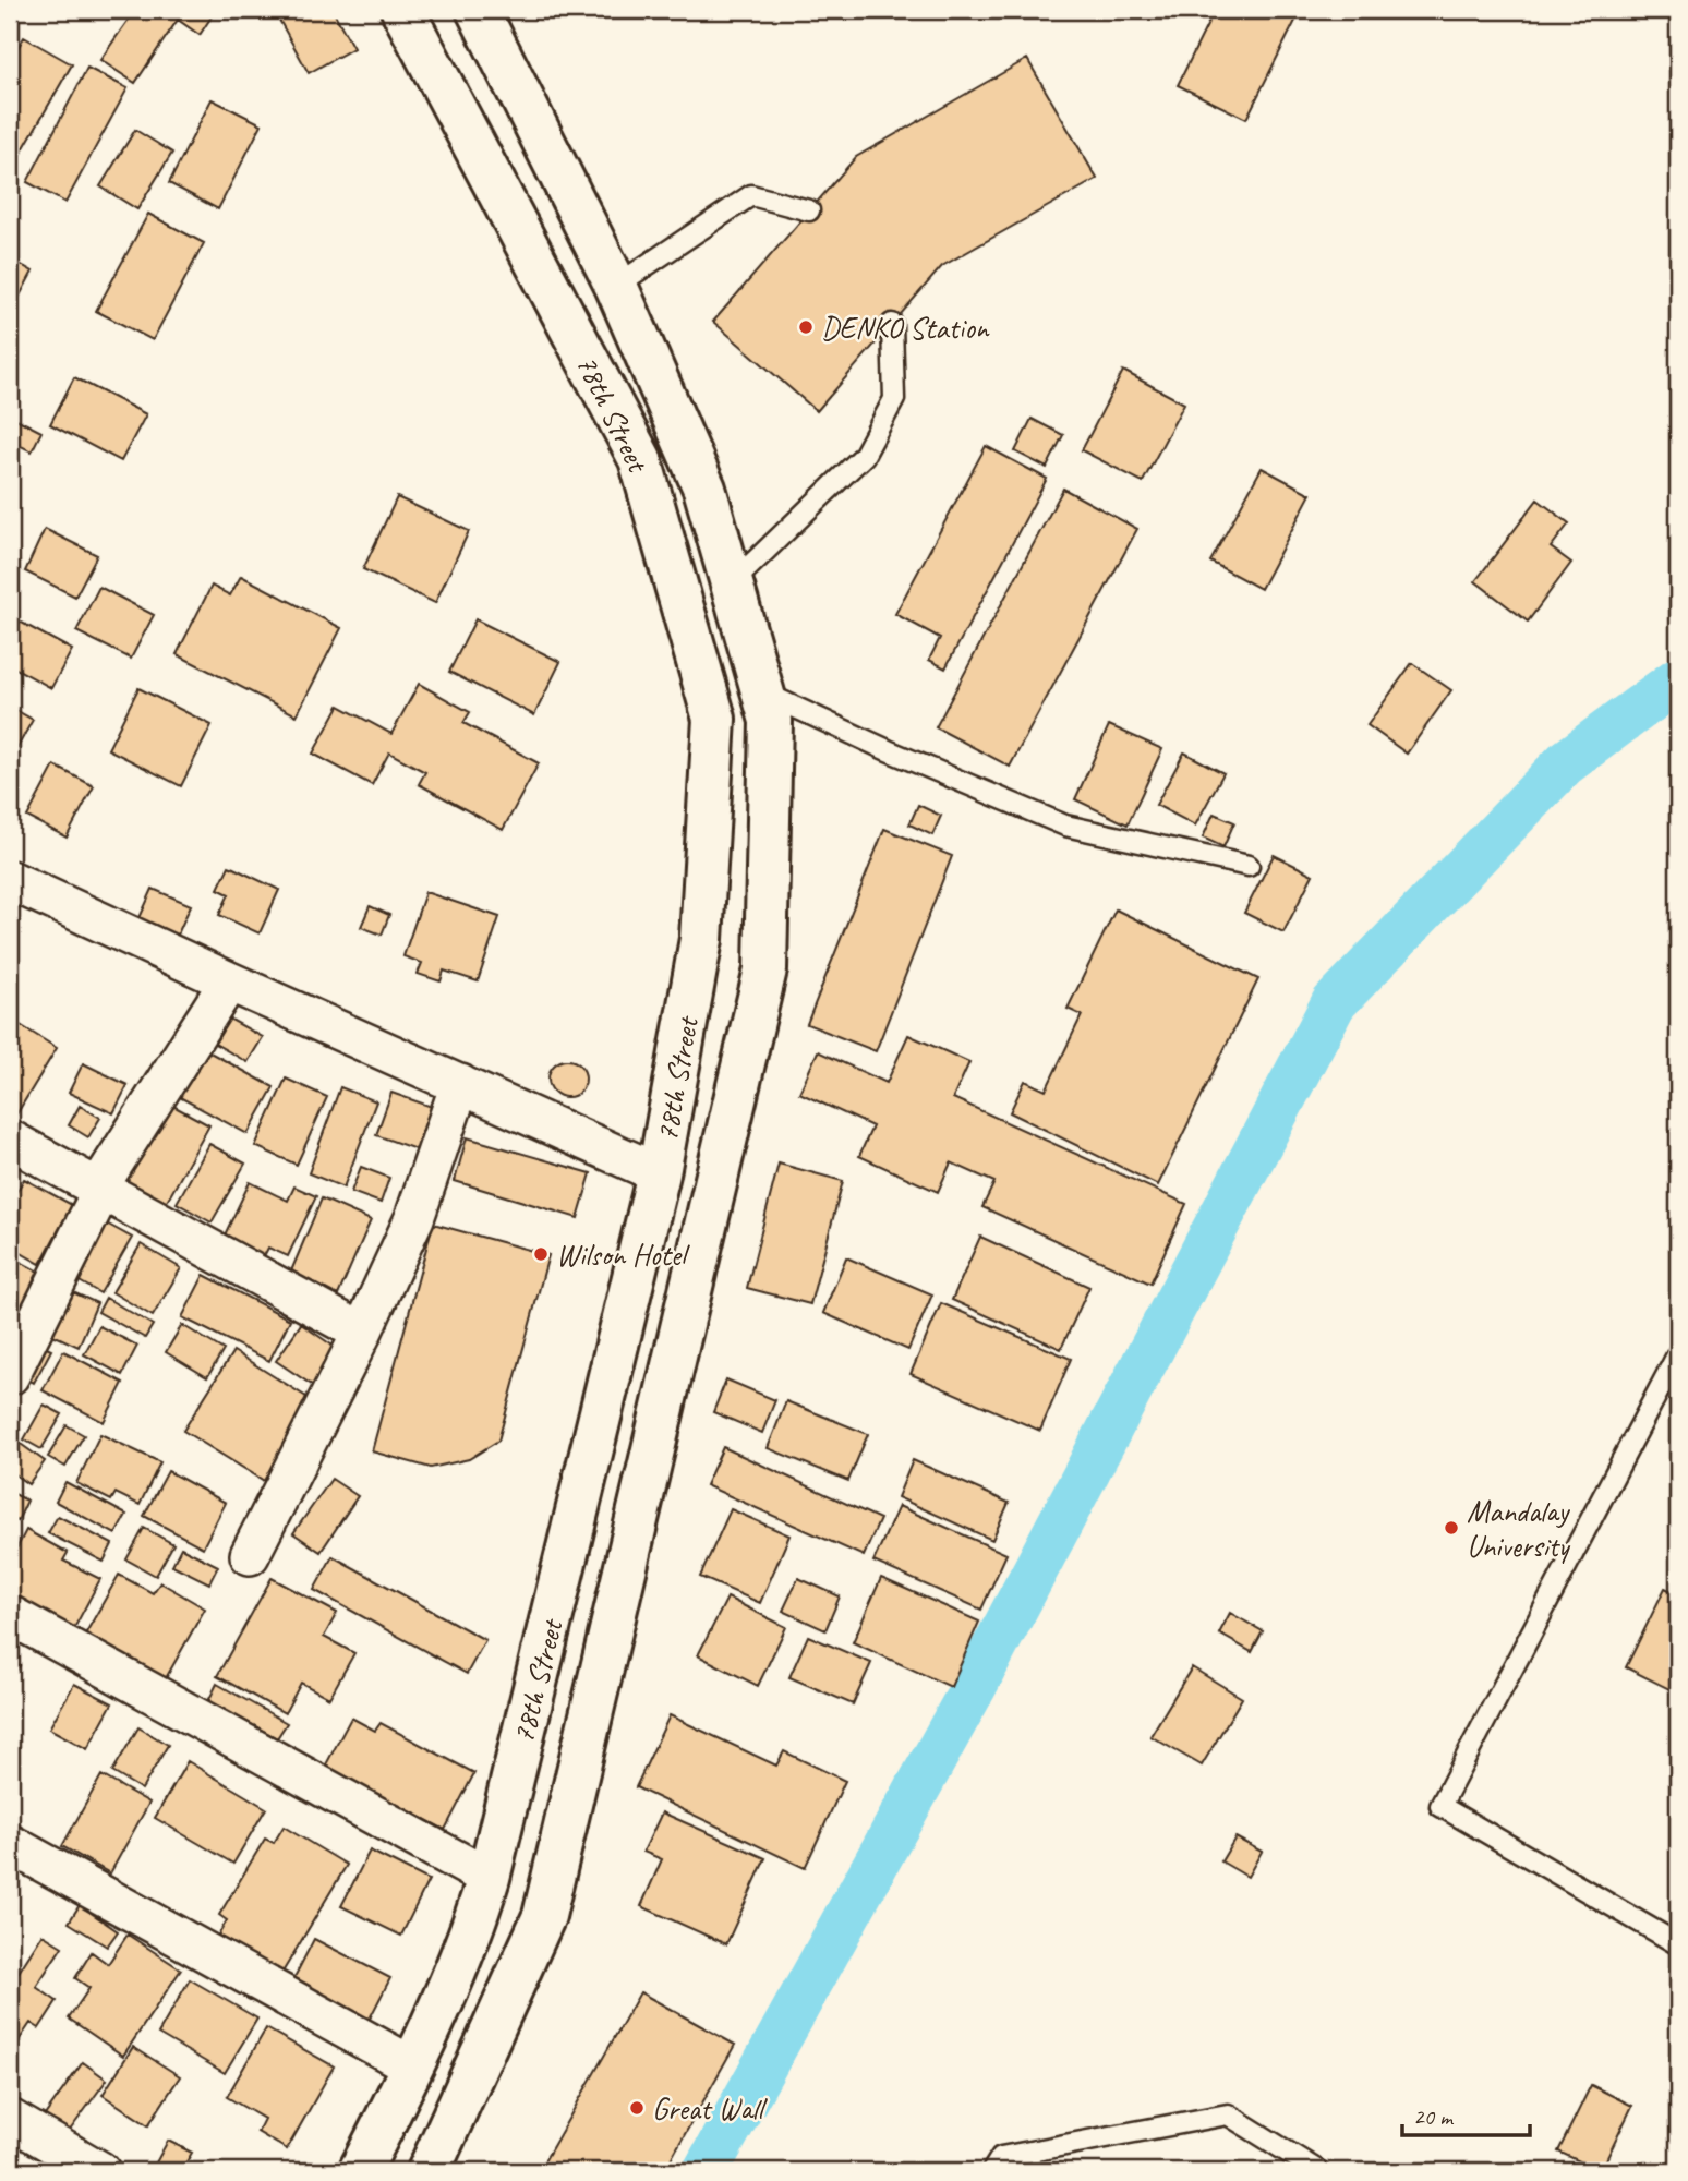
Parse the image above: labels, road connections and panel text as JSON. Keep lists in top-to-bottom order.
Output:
{
  "streets": {
    "main road": ["78th Street"]
  },
  "places": [
    "DENKO Station",
    "Wilson Hotel",
    "Mandalay University",
    "Great Wall"
  ],
  "scale_bar": "20 m"
}
